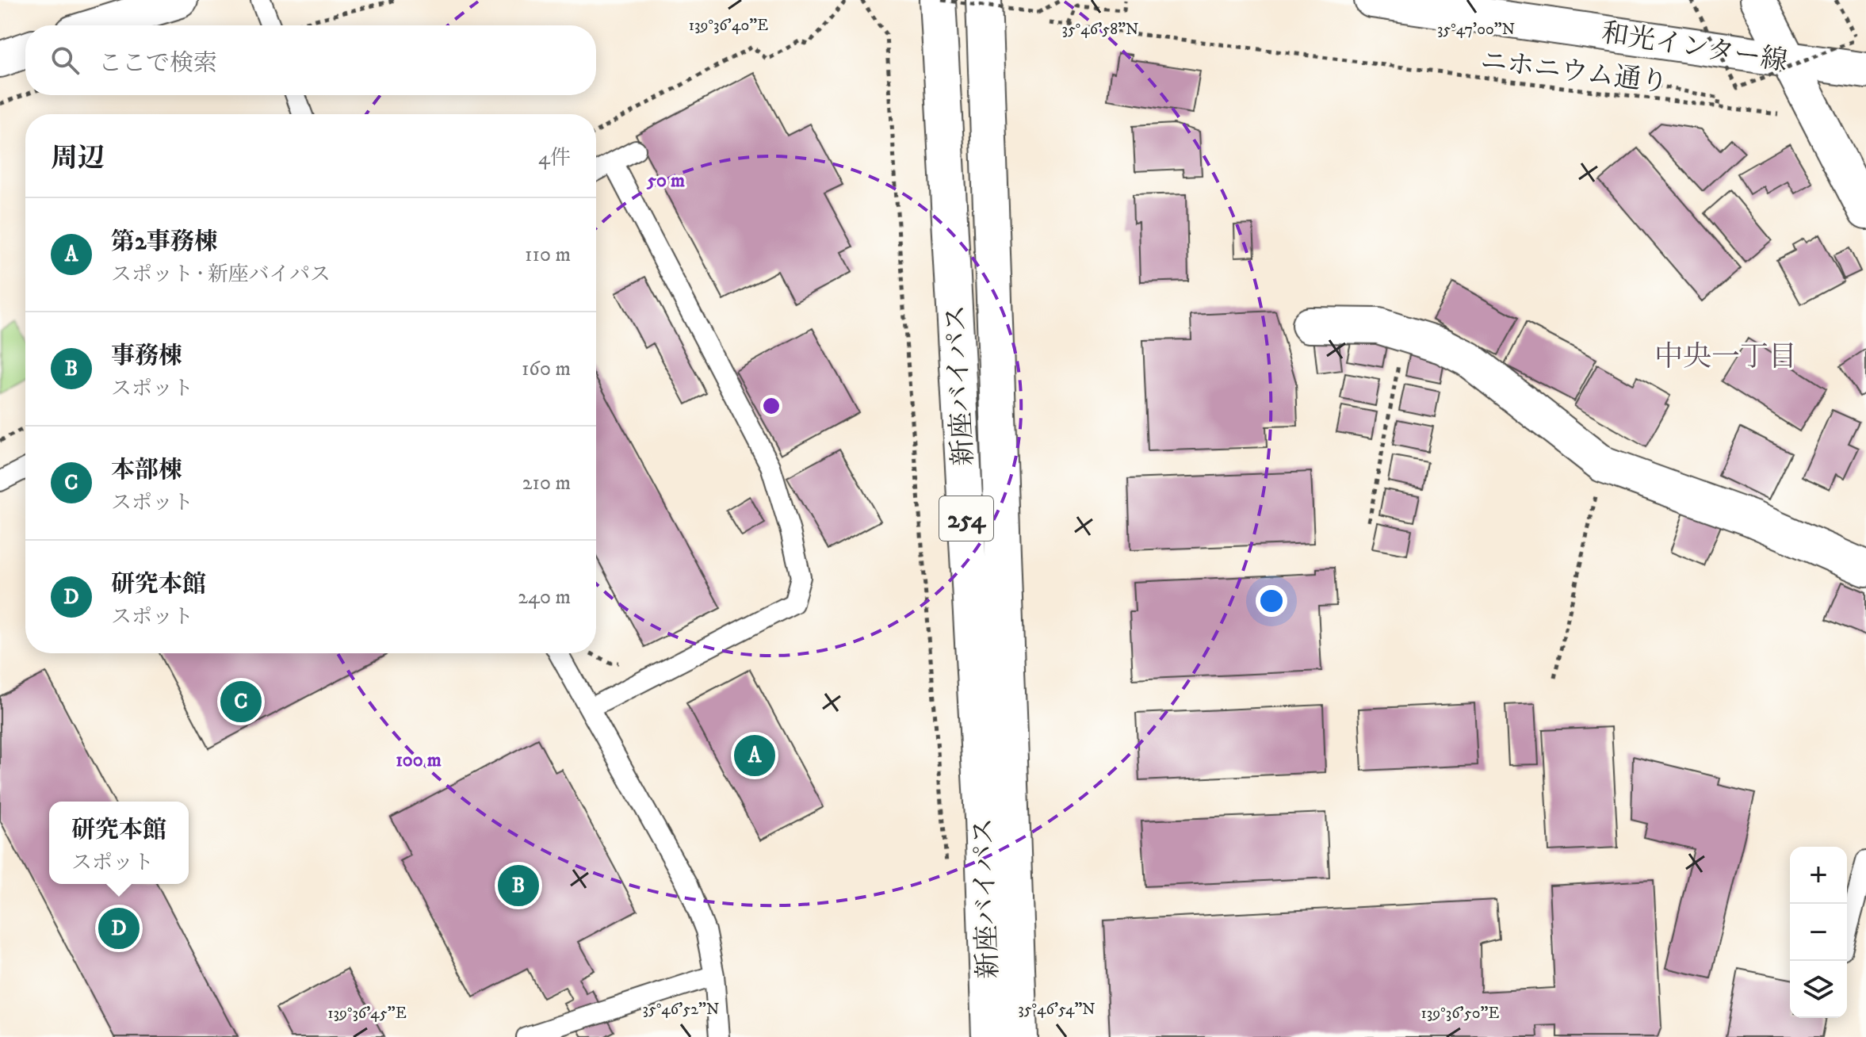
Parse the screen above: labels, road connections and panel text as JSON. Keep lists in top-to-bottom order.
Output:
{
  "streets": {
    "main road": ["和光インター線", "新座バイパス", "254"],
    "path": ["ニホニウム通り"]
  },
  "districts": ["中央一丁目"],
  "page": {
    "search": "ここで検索",
    "heading": ["周辺", "4件"],
    "list": [
      {
        "mark": "A",
        "name": "第2事務棟",
        "note": "スポット · 新座バイパス",
        "value": "110 m"
      },
      {
        "mark": "B",
        "name": "事務棟",
        "note": "スポット",
        "value": "160 m"
      },
      {
        "mark": "C",
        "name": "本部棟",
        "note": "スポット",
        "value": "210 m"
      },
      {
        "mark": "D",
        "name": "研究本館",
        "note": "スポット",
        "value": "240 m"
      }
    ],
    "pins": [
      "C",
      "A",
      "B",
      "D"
    ],
    "popup": ["研究本館", "スポット"],
    "map_buttons": ["+", "−"]
  },
  "coordinates": [
    "139°36'40\"E",
    "35°46'58\"N",
    "35°47'00\"N",
    "35°46'52\"N",
    "35°46'54\"N",
    "139°36'45\"E",
    "139°36'50\"E"
  ],
  "rings": ["50 m", "100 m"]
}
